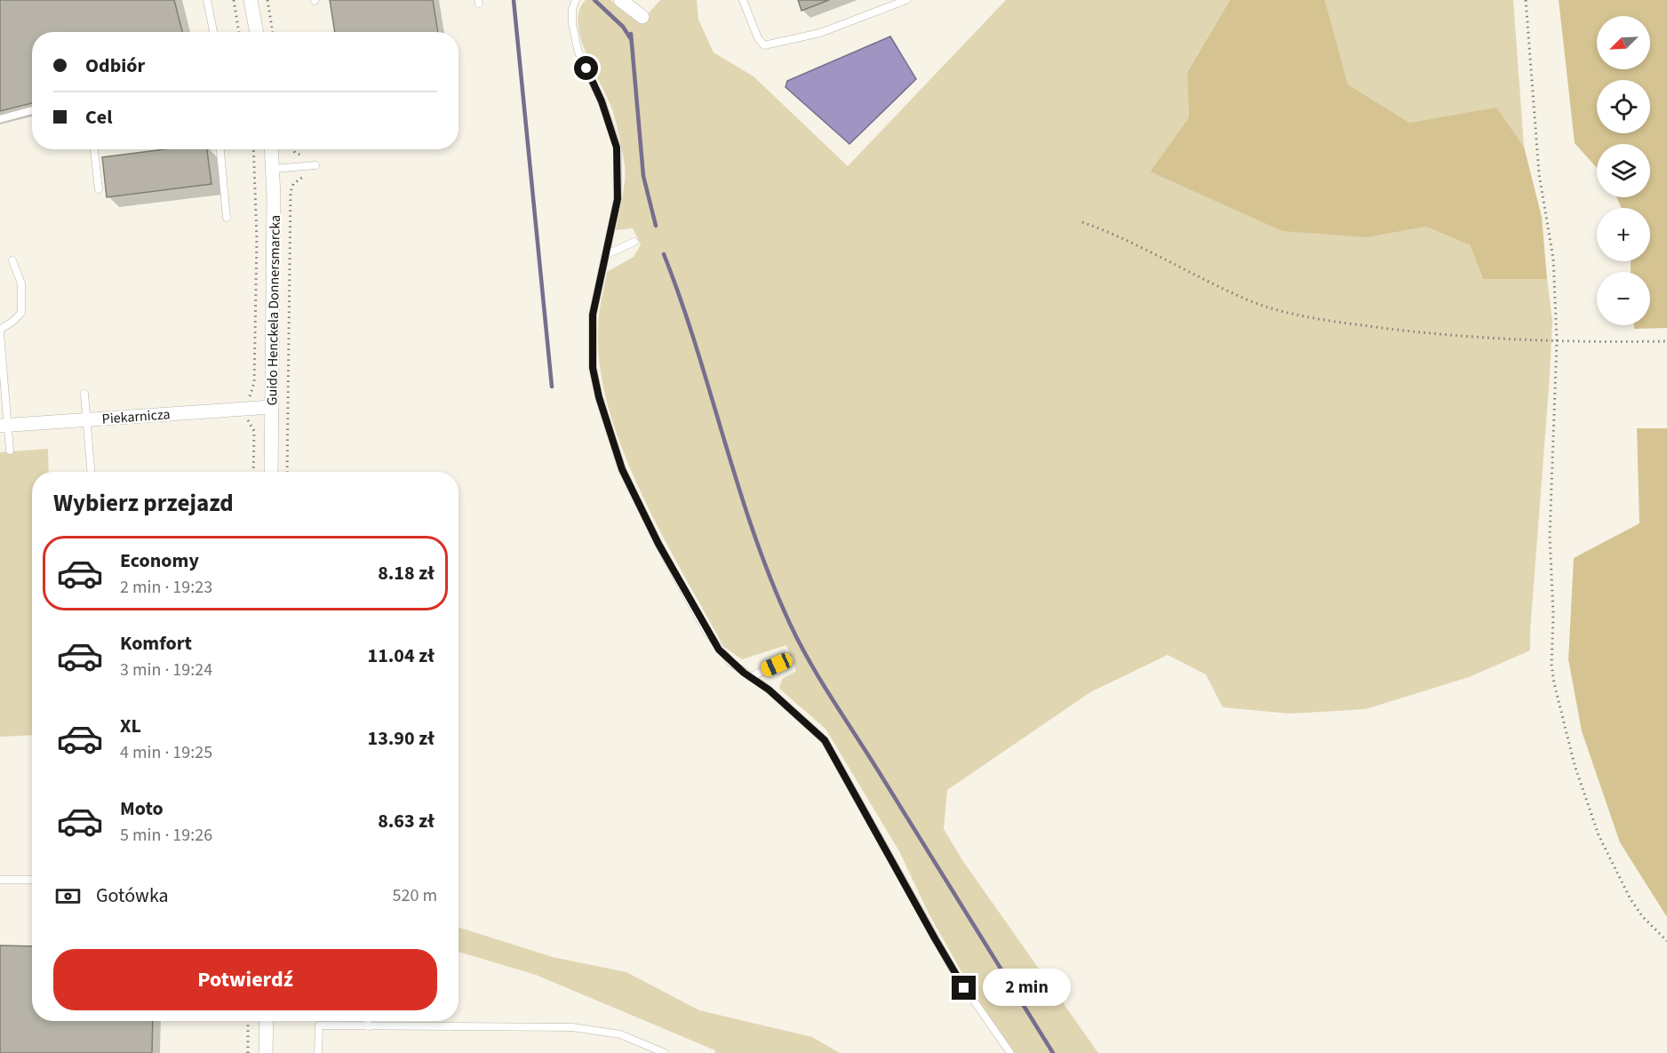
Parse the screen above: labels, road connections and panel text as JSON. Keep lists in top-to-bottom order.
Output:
{
  "streets": {
    "street": ["Guido Henckela Donnersmarcka", "Piekarnicza"]
  },
  "crossings": [
    ["Guido Henckela Donnersmarcka", "Piekarnicza"]
  ],
  "north": "bottom left",
  "page": {
    "map_buttons": ["+", "−"],
    "banner": ["Odbiór", "Cel"],
    "heading": "Wybierz przejazd",
    "list": [
      {
        "name": "Economy",
        "note": "2 min · 19:23",
        "value": "8.18 zł"
      },
      {
        "name": "Komfort",
        "note": "3 min · 19:24",
        "value": "11.04 zł"
      },
      {
        "name": "XL",
        "note": "4 min · 19:25",
        "value": "13.90 zł"
      },
      {
        "name": "Moto",
        "note": "5 min · 19:26",
        "value": "8.63 zł"
      }
    ],
    "pay": ["Gotówka", "520 m"],
    "buttons": "Potwierdź",
    "bubble": "2 min"
  }
}
